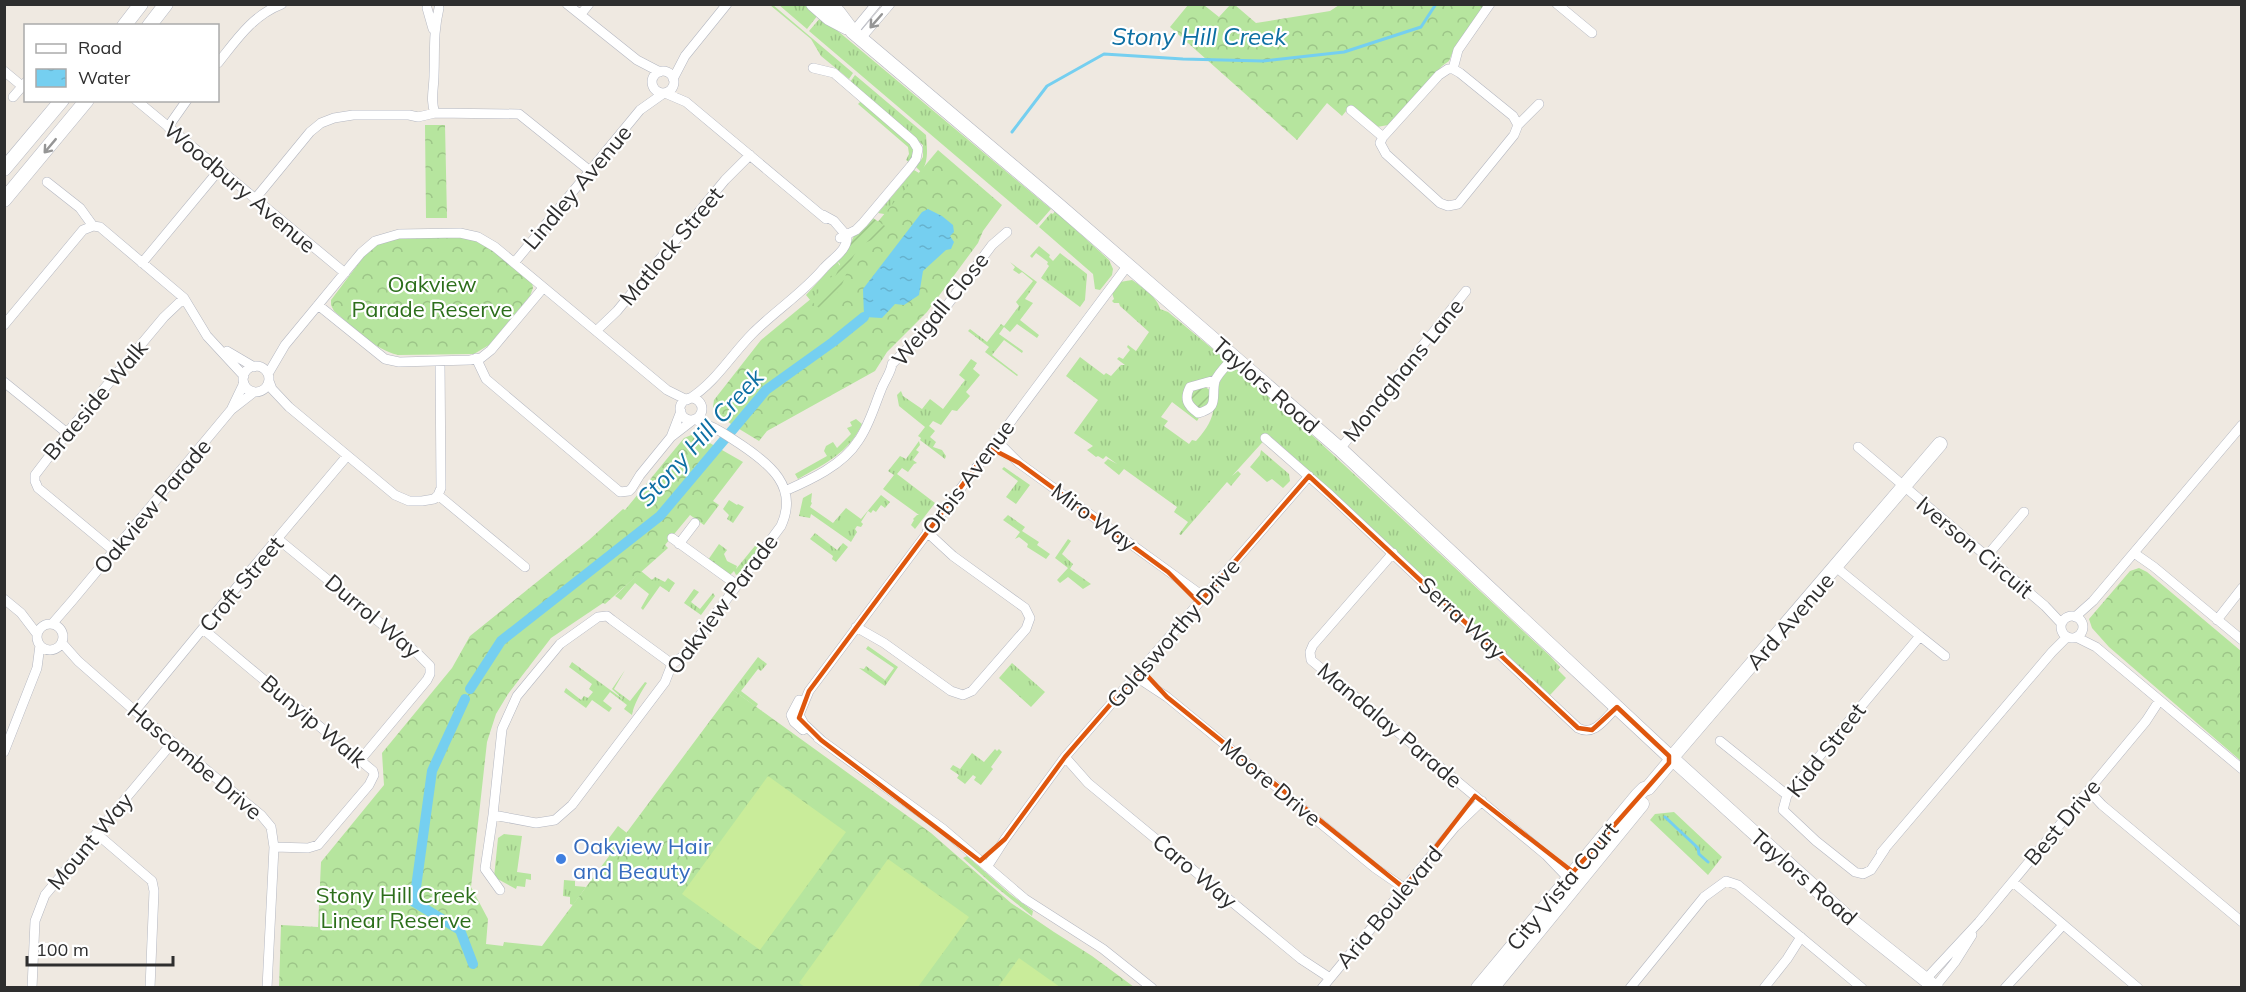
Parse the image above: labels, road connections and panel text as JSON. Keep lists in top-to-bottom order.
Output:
{
  "streets": {
    "street": [
      "Woodbury Avenue",
      "Lindley Avenue",
      "Matlock Street",
      "Weigall Close",
      "Monaghans Lane",
      "Taylors Road",
      "Braeside Walk",
      "Orbis Avenue",
      "Oakview Parade",
      "Miro Way",
      "Iverson Circuit",
      "Croft Street",
      "Durrol Way",
      "Serra Way",
      "Ard Avenue",
      "Goldsworthy Drive",
      "Bunyip Walk",
      "Mandalay Parade",
      "Kidd Street",
      "Hascombe Drive",
      "Moore Drive",
      "Best Drive",
      "Mount Way",
      "Caro Way",
      "City Vista Court",
      "Aria Boulevard"
    ]
  },
  "crossings": [
    ["Weigall Close", "Oakview Parade"],
    ["Monaghans Lane", "Taylors Road"],
    ["Taylors Road", "Orbis Avenue"],
    ["Taylors Road", "Serra Way"],
    ["Taylors Road", "Ard Avenue"],
    ["Taylors Road", "Best Drive"],
    ["Taylors Road", "City Vista Court"],
    ["Braeside Walk", "Oakview Parade"],
    ["Orbis Avenue", "Miro Way"],
    ["Orbis Avenue", "Goldsworthy Drive"],
    ["Oakview Parade", "Hascombe Drive"],
    ["Miro Way", "Goldsworthy Drive"],
    ["Iverson Circuit", "Ard Avenue"],
    ["Iverson Circuit", "Kidd Street"],
    ["Iverson Circuit", "Best Drive"],
    ["Croft Street", "Durrol Way"],
    ["Croft Street", "Bunyip Walk"],
    ["Croft Street", "Hascombe Drive"],
    ["Durrol Way", "Bunyip Walk"],
    ["Serra Way", "Goldsworthy Drive"],
    ["Serra Way", "Mandalay Parade"],
    ["Ard Avenue", "City Vista Court"],
    ["Goldsworthy Drive", "Moore Drive"],
    ["Goldsworthy Drive", "Caro Way"],
    ["Bunyip Walk", "Hascombe Drive"],
    ["Mandalay Parade", "City Vista Court"],
    ["Mandalay Parade", "Aria Boulevard"],
    ["Hascombe Drive", "Mount Way"],
    ["Moore Drive", "Aria Boulevard"],
    ["Caro Way", "Aria Boulevard"]
  ],
  "water": ["Stony Hill Creek"],
  "parks": ["Oakview Parade Reserve", "Stony Hill Creek Linear Reserve"],
  "places": ["Oakview Hair and Beauty"],
  "legend": ["Road", "Water"],
  "scale_bar": "100 m"
}
